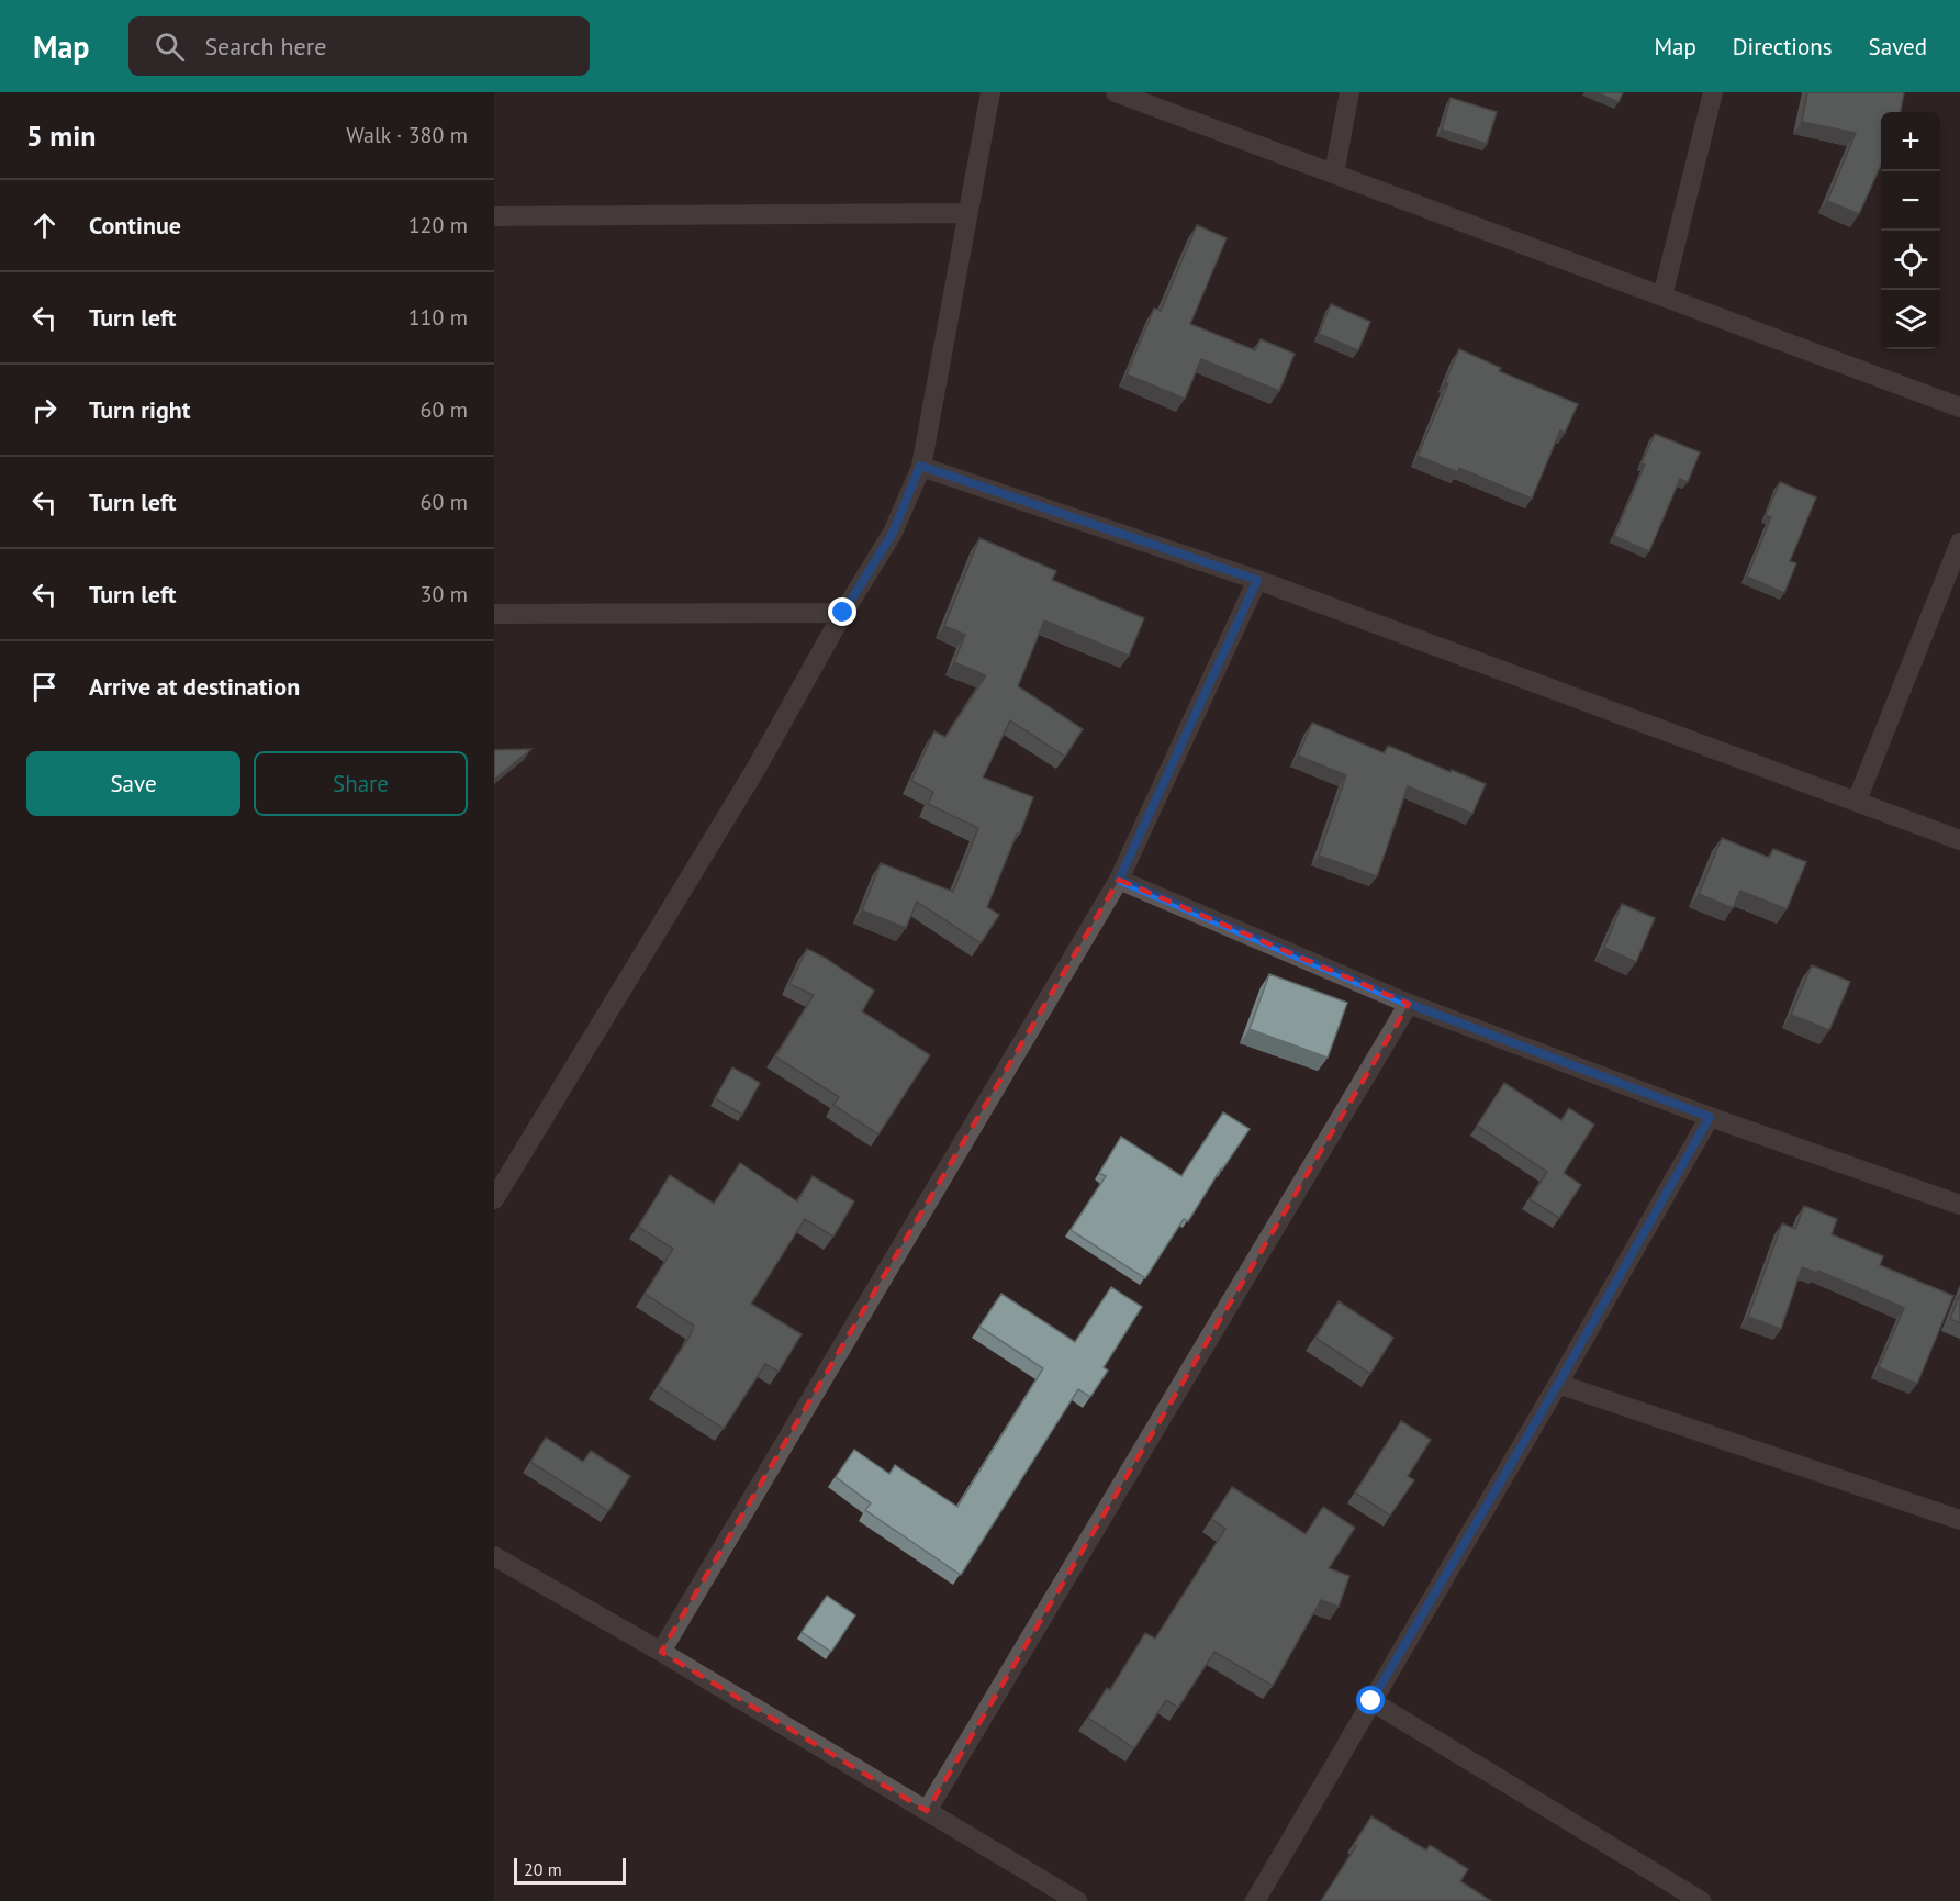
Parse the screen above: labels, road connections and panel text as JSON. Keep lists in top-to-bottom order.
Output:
{
  "scale_bar": "20 m",
  "page": {
    "header": "Map",
    "search": "Search here",
    "nav": ["Map", "Directions", "Saved"],
    "heading": ["5 min", "Walk · 380 m"],
    "map_buttons": ["+", "−"],
    "list": [
      ["Continue", "120 m"],
      ["Turn left", "110 m"],
      ["Turn right", "60 m"],
      ["Turn left", "60 m"],
      ["Turn left", "30 m"],
      "Arrive at destination"
    ],
    "buttons": ["Save", "Share"],
    "scale": "20 m"
  }
}
